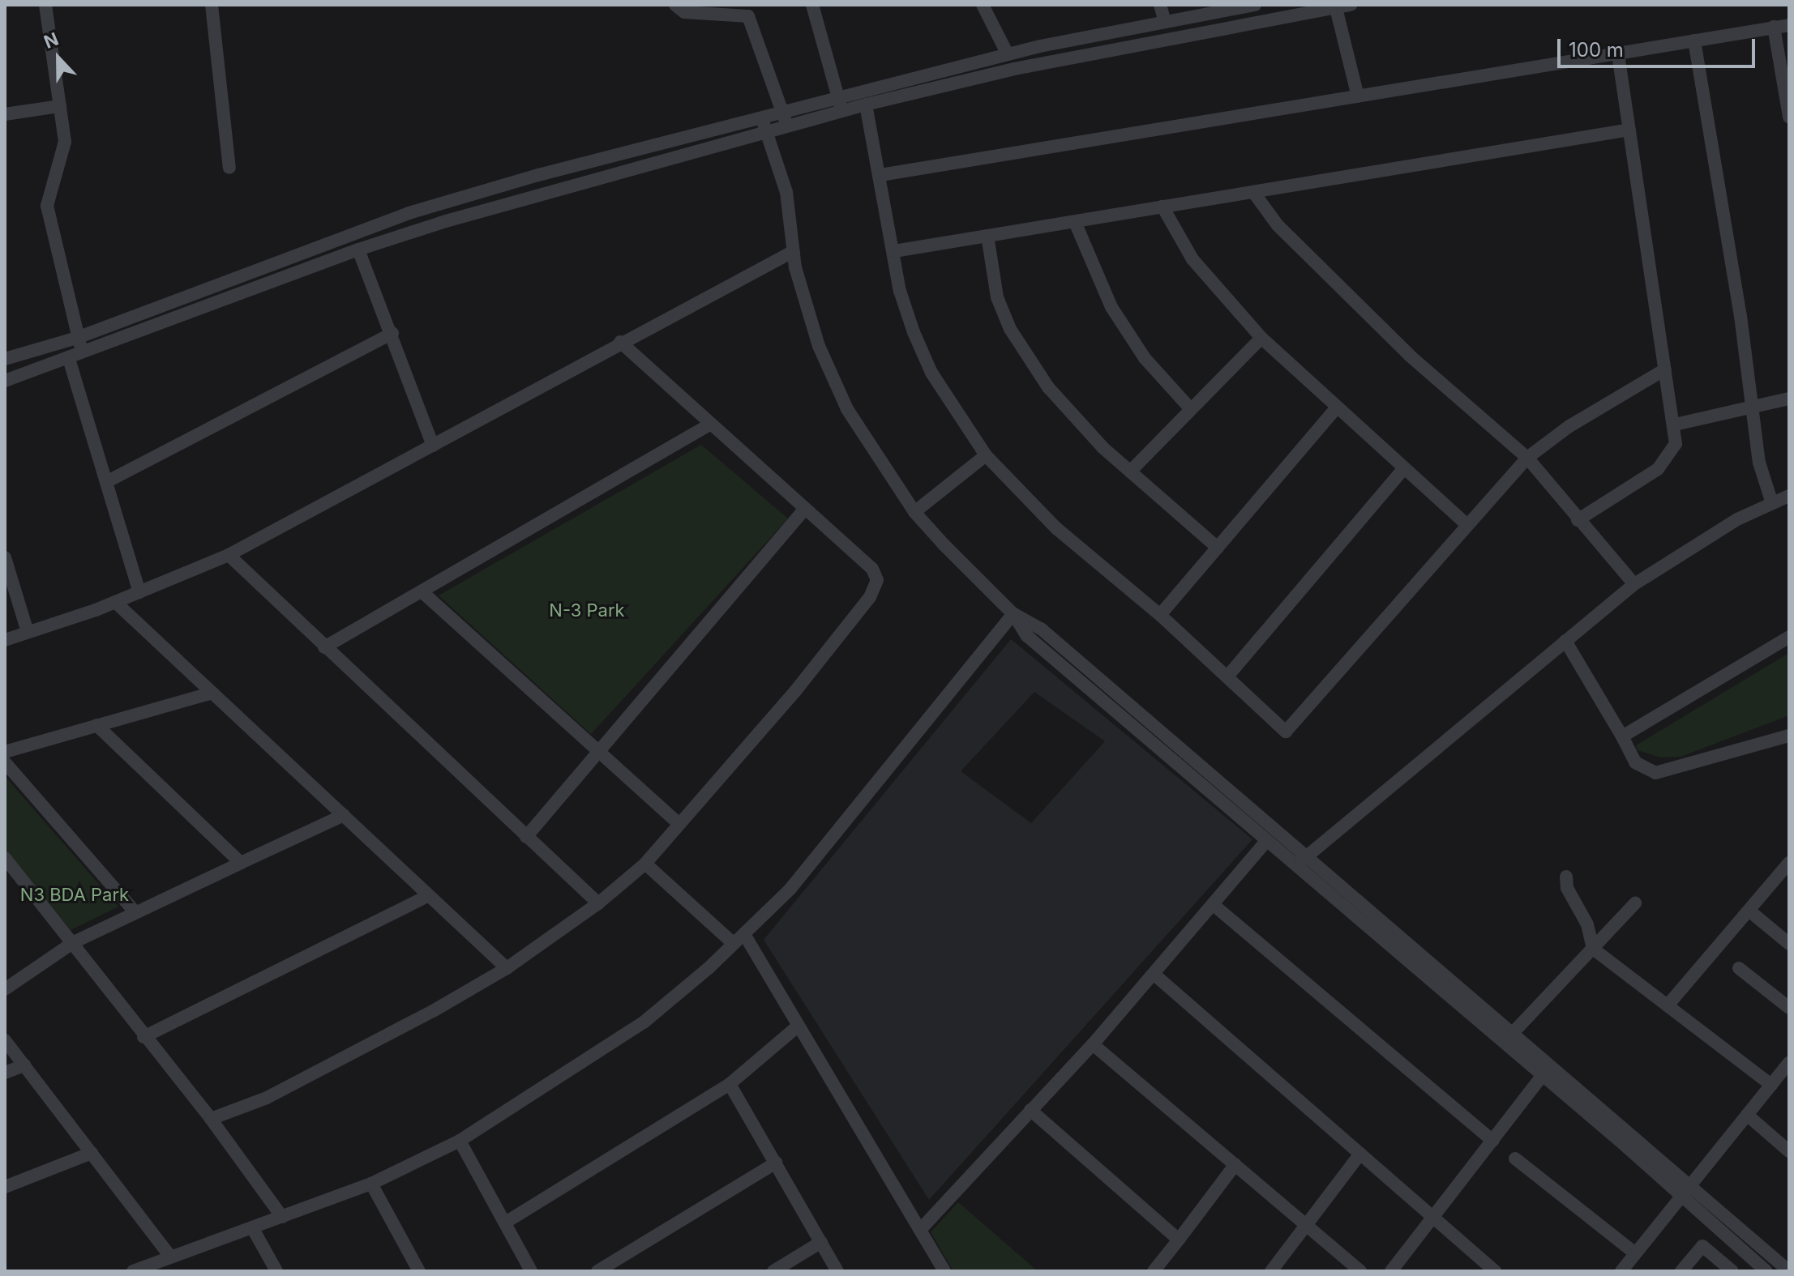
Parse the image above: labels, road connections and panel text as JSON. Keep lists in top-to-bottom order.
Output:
{
  "parks": ["N-3 Park", "N3 BDA Park"],
  "scale_bar": "100 m",
  "north": "top"
}
